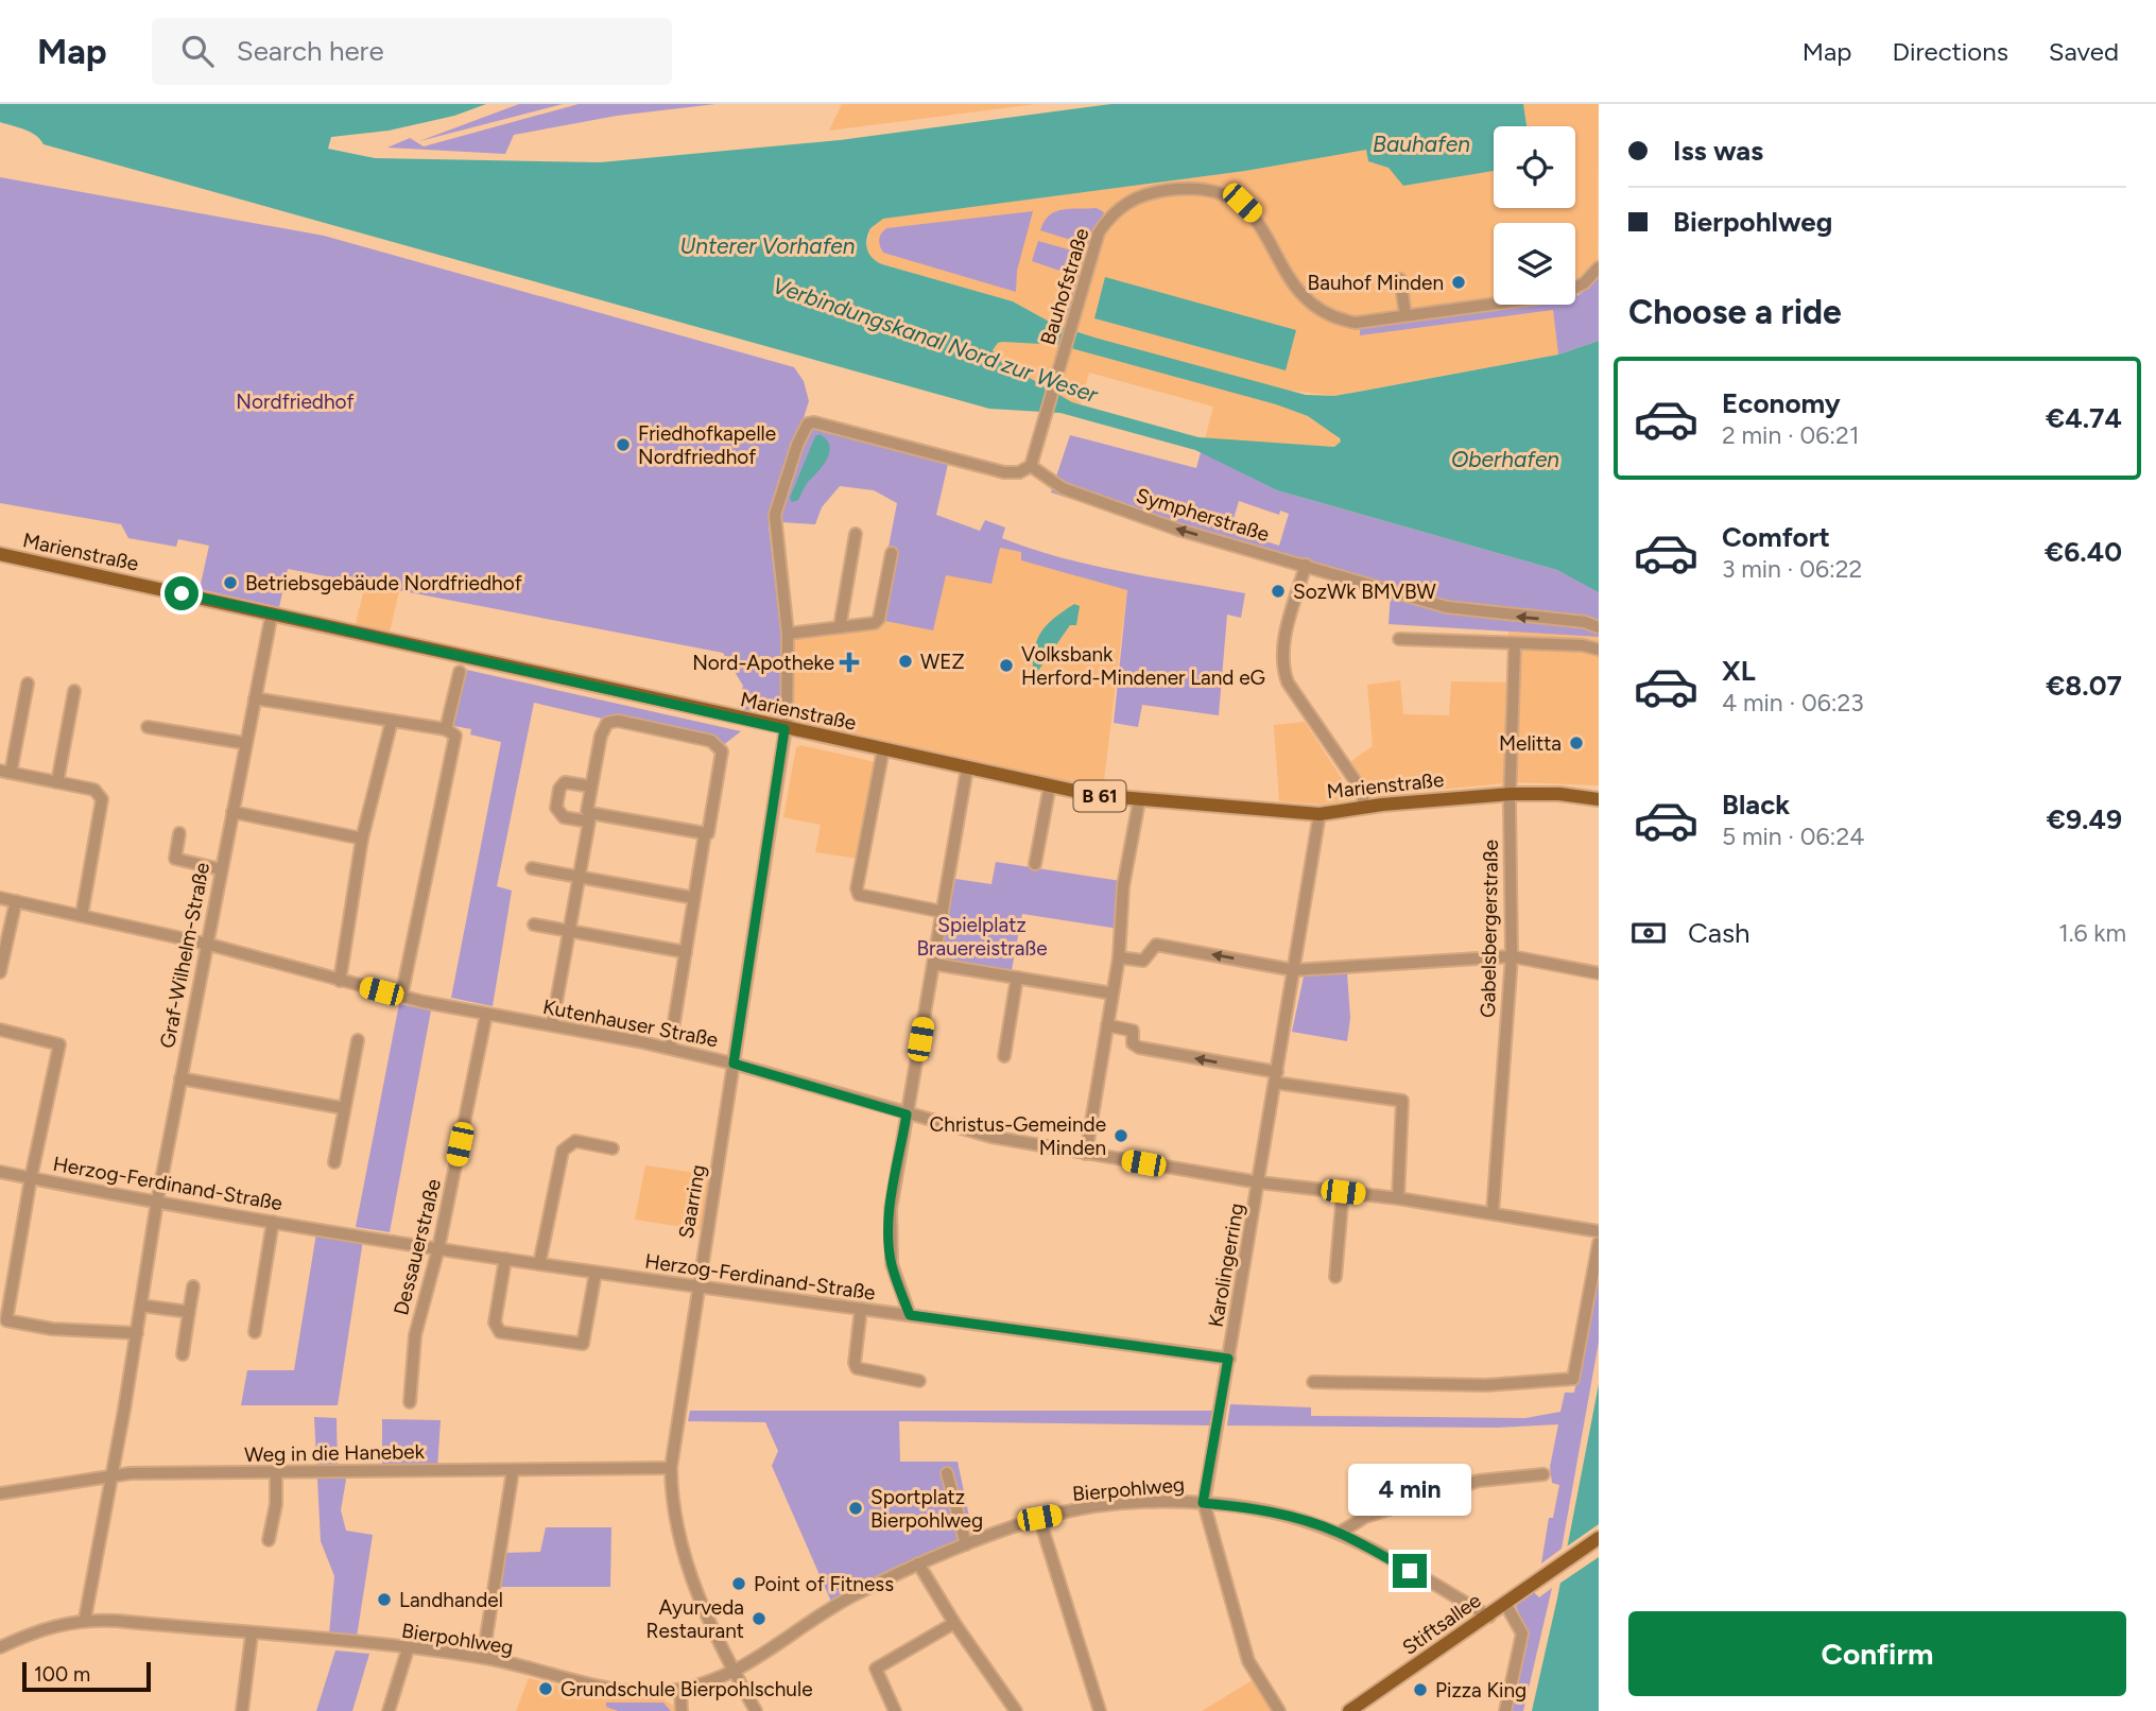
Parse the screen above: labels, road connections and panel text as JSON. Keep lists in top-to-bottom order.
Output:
{
  "streets": {
    "main road": ["Marienstraße", "B 61", "Stiftsallee"],
    "street": [
      "Bauhofstraße",
      "Sympherstraße",
      "Gabelsbergerstraße",
      "Graf-Wilhelm-Straße",
      "Kutenhauser Straße",
      "Herzog-Ferdinand-Straße",
      "Saarring",
      "Dessauerstraße",
      "Karolingerring",
      "Weg in die Hanebek",
      "Bierpohlweg"
    ]
  },
  "crossings": [
    ["Bauhofstraße", "Sympherstraße"],
    ["Bauhofstraße", "Saarring"],
    ["Sympherstraße", "Saarring"],
    ["Marienstraße", "Gabelsbergerstraße"],
    ["Marienstraße", "Graf-Wilhelm-Straße"],
    ["Marienstraße", "Saarring"],
    ["Marienstraße", "Karolingerring"],
    ["Gabelsbergerstraße", "Kutenhauser Straße"],
    ["Graf-Wilhelm-Straße", "Kutenhauser Straße"],
    ["Graf-Wilhelm-Straße", "Herzog-Ferdinand-Straße"],
    ["Graf-Wilhelm-Straße", "Weg in die Hanebek"],
    ["Graf-Wilhelm-Straße", "Bierpohlweg"],
    ["Kutenhauser Straße", "Saarring"],
    ["Kutenhauser Straße", "Dessauerstraße"],
    ["Kutenhauser Straße", "Karolingerring"],
    ["Herzog-Ferdinand-Straße", "Saarring"],
    ["Herzog-Ferdinand-Straße", "Dessauerstraße"],
    ["Herzog-Ferdinand-Straße", "Karolingerring"],
    ["Saarring", "Weg in die Hanebek"],
    ["Saarring", "Bierpohlweg"],
    ["Karolingerring", "Bierpohlweg"],
    ["Bierpohlweg", "Stiftsallee"]
  ],
  "water": [
    "Bauhafen",
    "Unterer Vorhafen",
    "Verbindungskanal Nord zur Weser",
    "Oberhafen"
  ],
  "parks": ["Nordfriedhof", "Spielplatz Brauereistraße"],
  "places": {
    "other": [
      "Bauhof Minden",
      "Friedhofkapelle Nordfriedhof",
      "Betriebsgebäude Nordfriedhof",
      "SozWk BMVBW",
      "WEZ",
      "Volksbank Herford-Mindener Land eG",
      "Melitta",
      "Christus-Gemeinde Minden",
      "Sportplatz Bierpohlweg",
      "Point of Fitness",
      "Landhandel",
      "Ayurveda Restaurant",
      "Grundschule Bierpohlschule",
      "Pizza King"
    ],
    "health": ["Nord-Apotheke"]
  },
  "scale_bar": "100 m",
  "page": {
    "header": "Map",
    "search": "Search here",
    "nav": ["Map", "Directions", "Saved"],
    "banner": ["Iss was", "Bierpohlweg"],
    "heading": "Choose a ride",
    "list": [
      {
        "name": "Economy",
        "note": "2 min · 06:21",
        "value": "€4.74"
      },
      {
        "name": "Comfort",
        "note": "3 min · 06:22",
        "value": "€6.40"
      },
      {
        "name": "XL",
        "note": "4 min · 06:23",
        "value": "€8.07"
      },
      {
        "name": "Black",
        "note": "5 min · 06:24",
        "value": "€9.49"
      }
    ],
    "pay": ["Cash", "1.6 km"],
    "bubble": "4 min",
    "buttons": "Confirm",
    "scale": "100 m"
  }
}
